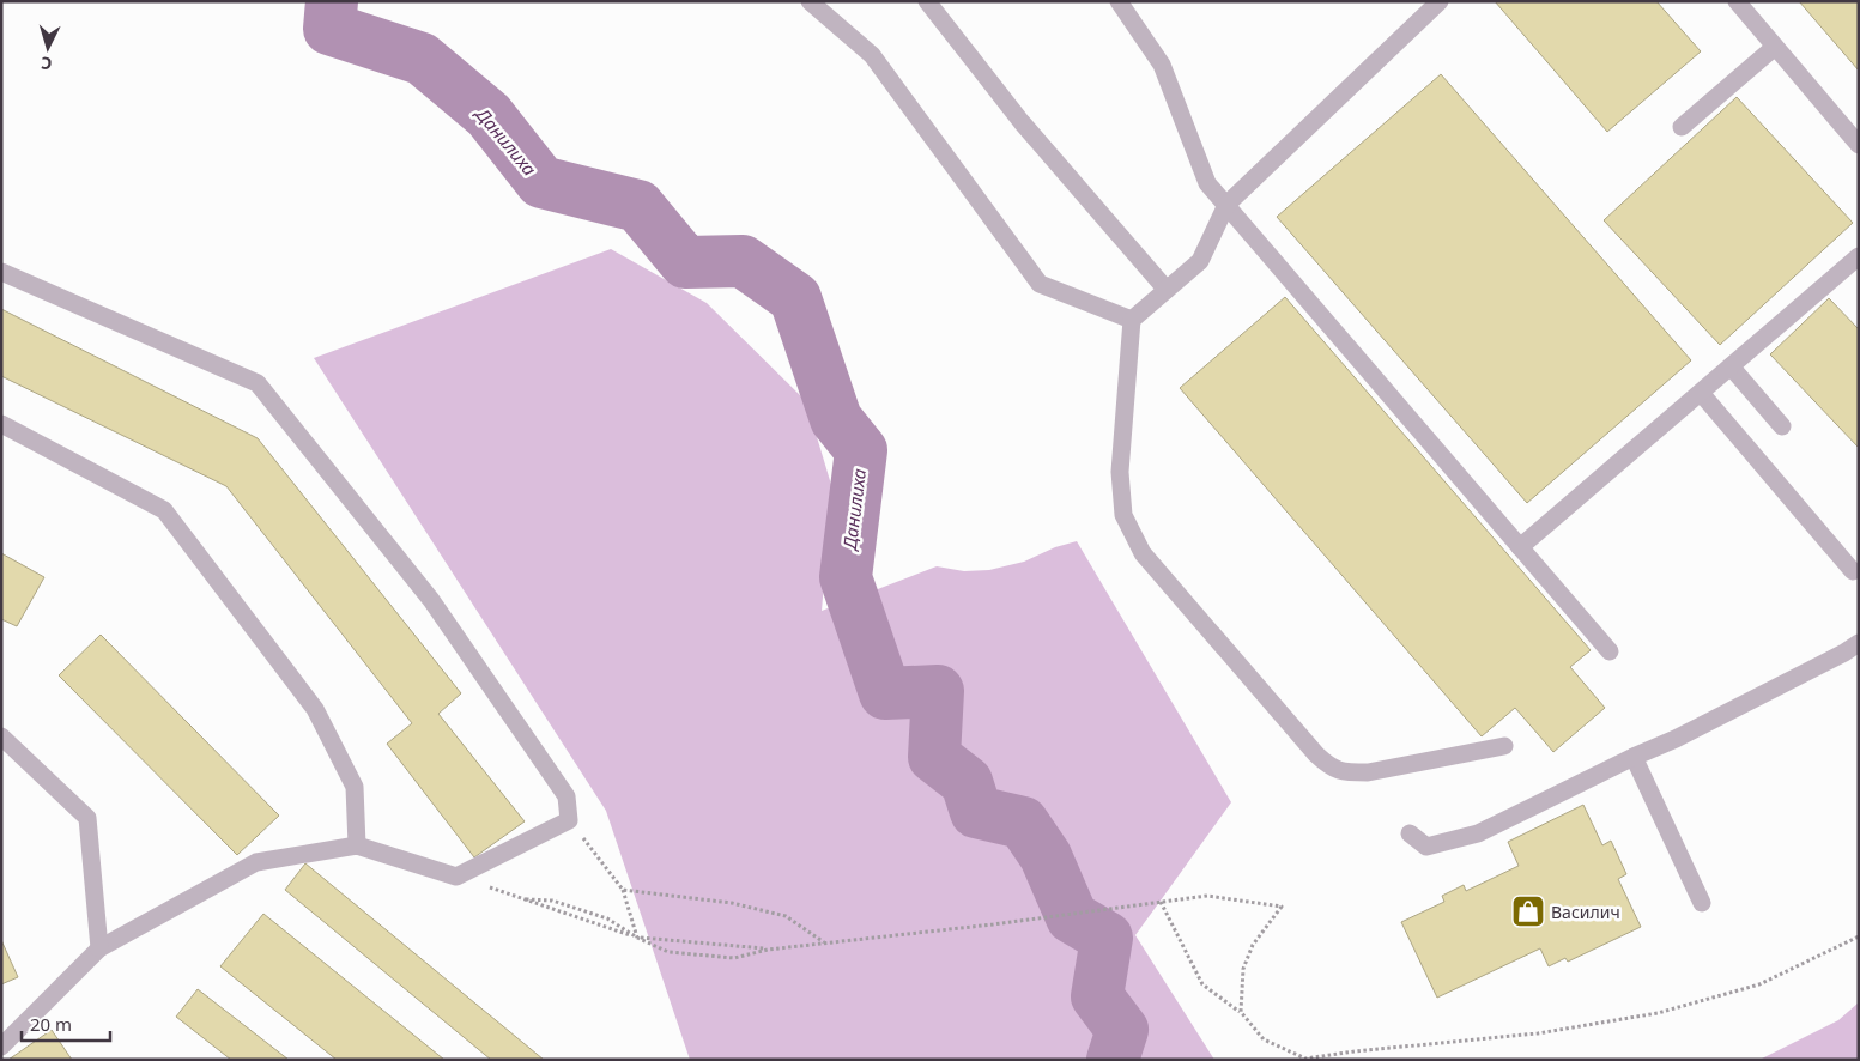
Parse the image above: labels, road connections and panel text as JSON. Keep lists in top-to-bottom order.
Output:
{
  "water": ["Данилиха"],
  "places": {
    "shop": ["Василич"]
  },
  "scale_bar": "20 m",
  "north": "bottom"
}
